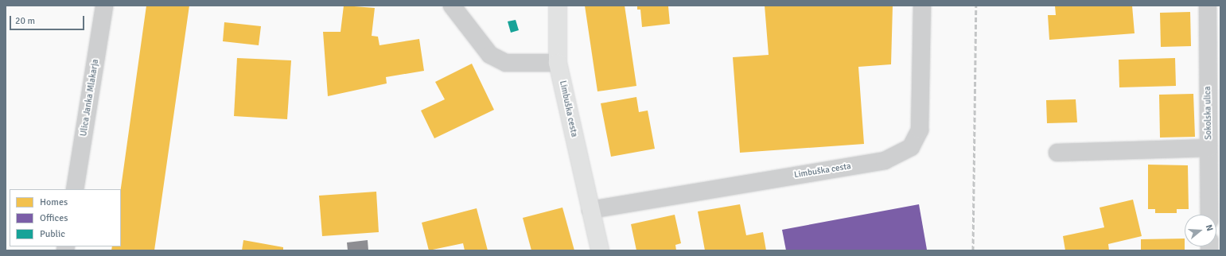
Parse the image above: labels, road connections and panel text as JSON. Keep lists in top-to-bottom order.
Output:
{
  "streets": {
    "main road": ["Limbuška cesta"],
    "street": ["Ulica Janka Mlakarja", "Sokolska ulica"]
  },
  "legend": ["Homes", "Offices", "Public"],
  "scale_bar": "20 m",
  "north": "right"
}
